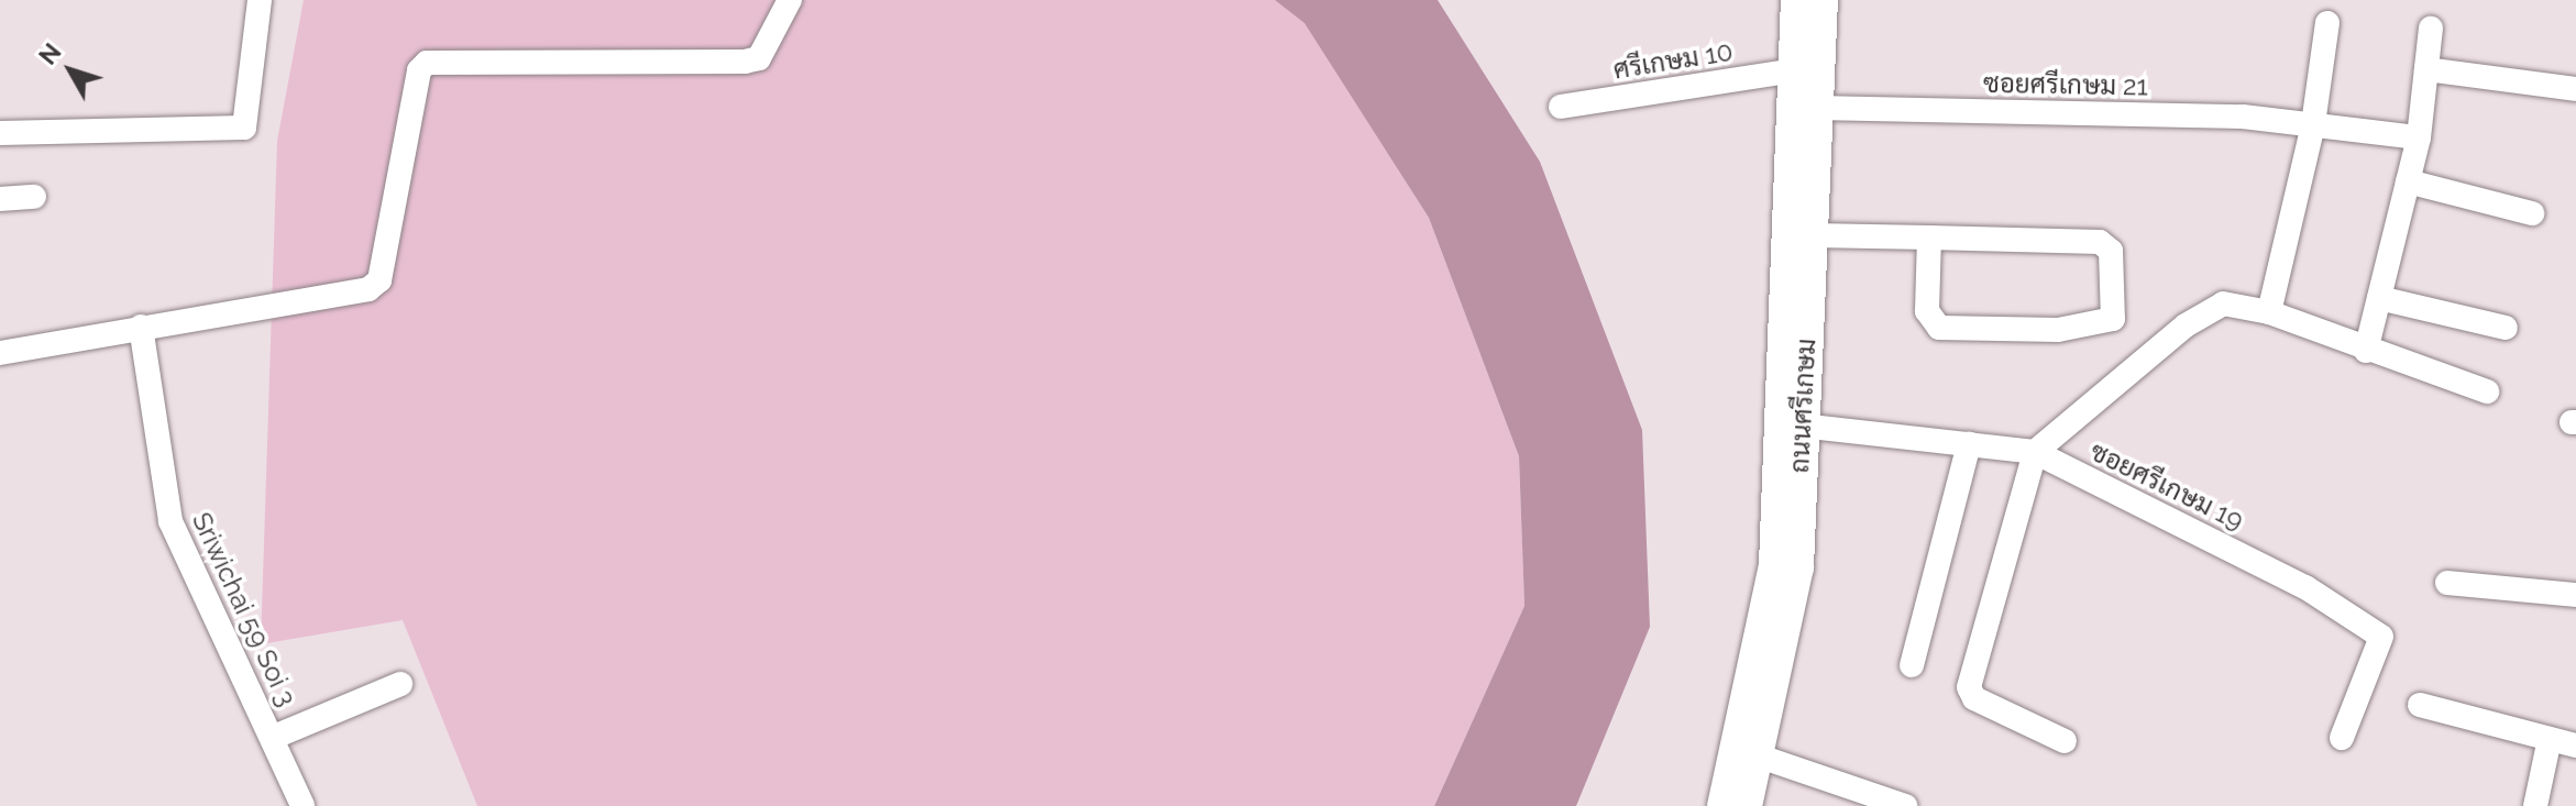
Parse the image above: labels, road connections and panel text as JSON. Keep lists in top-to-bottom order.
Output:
{
  "streets": {
    "main road": ["ถนนศรีเกษม"],
    "street": [
      "ศรีเกษม 10",
      "ซอยศรีเกษม 21",
      "ซอยศรีเกษม 19",
      "Sriwichai 59 Soi 3"
    ]
  },
  "crossings": [
    ["ศรีเกษม 10", "ถนนศรีเกษม"],
    ["ซอยศรีเกษม 21", "ถนนศรีเกษม"],
    ["ถนนศรีเกษม", "ซอยศรีเกษม 19"]
  ],
  "north": "top left"
}
